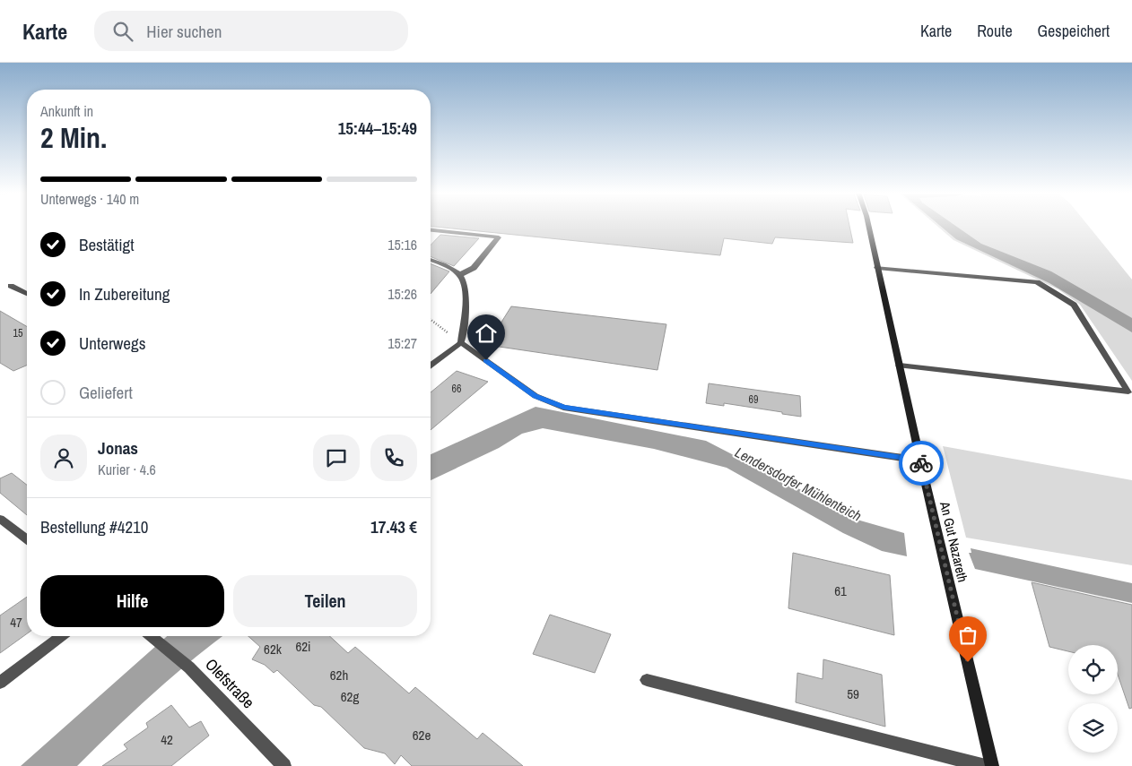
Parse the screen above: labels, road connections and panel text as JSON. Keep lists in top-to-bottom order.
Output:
{
  "streets": {
    "main road": ["An Gut Nazareth"],
    "street": ["Olefstraße"]
  },
  "water": ["Lendersdorfer Mühlenteich"],
  "house_numbers": [
    "15",
    "66",
    "69",
    "61",
    "47",
    "62i",
    "62k",
    "62h",
    "59",
    "62g",
    "62e",
    "42"
  ],
  "page": {
    "header": "Karte",
    "search": "Hier suchen",
    "nav": ["Karte", "Route", "Gespeichert"],
    "heading": ["2 Min.", "Ankunft in", "15:44–15:49"],
    "panel": [
      "Jonas",
      "Kurier · 4.6",
      "Bestellung #4210",
      "17.43 €"
    ],
    "bar": "Unterwegs · 140 m",
    "list": [
      ["Bestätigt", "15:16"],
      ["In Zubereitung", "15:26"],
      ["Unterwegs", "15:27"],
      "Geliefert"
    ],
    "buttons": ["Hilfe", "Teilen"]
  }
}
